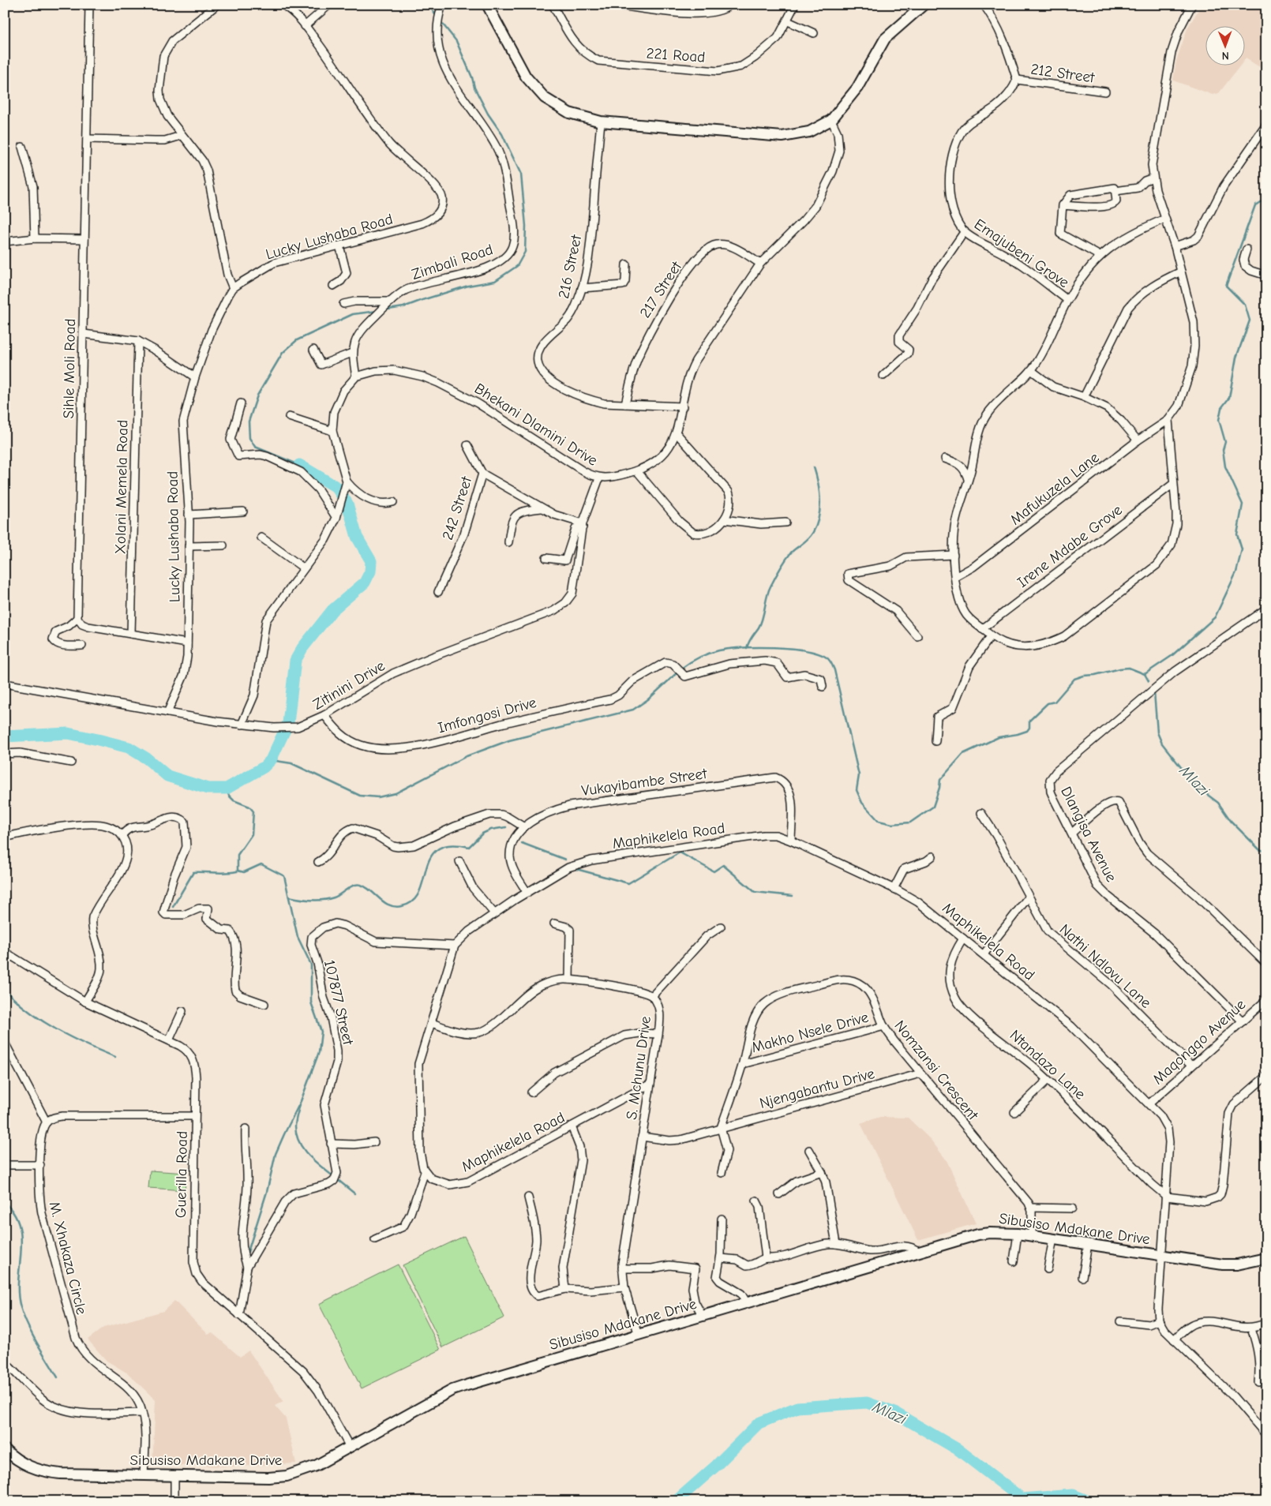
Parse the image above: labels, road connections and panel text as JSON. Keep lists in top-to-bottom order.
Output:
{
  "streets": {
    "street": [
      "221 Road",
      "212 Street",
      "Lucky Lushaba Road",
      "Emajubeni Grove",
      "Zimbali Road",
      "216 Street",
      "217 Street",
      "Sihle Moli Road",
      "Bhekani Dlamini Drive",
      "Xolani Memela Road",
      "Mafukuzela Lane",
      "242 Street",
      "Irene Mdabe Grove",
      "Zitinini Drive",
      "Imfongosi Drive",
      "Vukayibambe Street",
      "Dlangisa Avenue",
      "Maphikelela Road",
      "Nathi Ndlovu Lane",
      "107877 Street",
      "Makho Nsele Drive",
      "Maqongqo Avenue",
      "Ntandazo Lane",
      "S. Mchunu Drive",
      "Nomzansi Crescent",
      "Njengabantu Drive",
      "Guerilla Road",
      "Sibusiso Mdakane Drive",
      "M. Xhakaza Circle"
    ]
  },
  "crossings": [
    ["212 Street", "Emajubeni Grove"],
    ["Lucky Lushaba Road", "Zitinini Drive"],
    ["216 Street", "217 Street"],
    ["216 Street", "Bhekani Dlamini Drive"],
    ["217 Street", "Bhekani Dlamini Drive"],
    ["Bhekani Dlamini Drive", "Zitinini Drive"],
    ["242 Street", "Zitinini Drive"],
    ["Zitinini Drive", "Imfongosi Drive"],
    ["Vukayibambe Street", "Maphikelela Road"],
    ["Dlangisa Avenue", "Maqongqo Avenue"],
    ["Maphikelela Road", "107877 Street"],
    ["Maphikelela Road", "Maqongqo Avenue"],
    ["Maphikelela Road", "Ntandazo Lane"],
    ["Maphikelela Road", "S. Mchunu Drive"],
    ["Maphikelela Road", "Sibusiso Mdakane Drive"],
    ["Nathi Ndlovu Lane", "Maqongqo Avenue"],
    ["107877 Street", "Guerilla Road"],
    ["Makho Nsele Drive", "Nomzansi Crescent"],
    ["S. Mchunu Drive", "Sibusiso Mdakane Drive"],
    ["Nomzansi Crescent", "Njengabantu Drive"],
    ["Guerilla Road", "Sibusiso Mdakane Drive"],
    ["Sibusiso Mdakane Drive", "M. Xhakaza Circle"]
  ],
  "water": ["Mlazi"],
  "north": "bottom"
}
